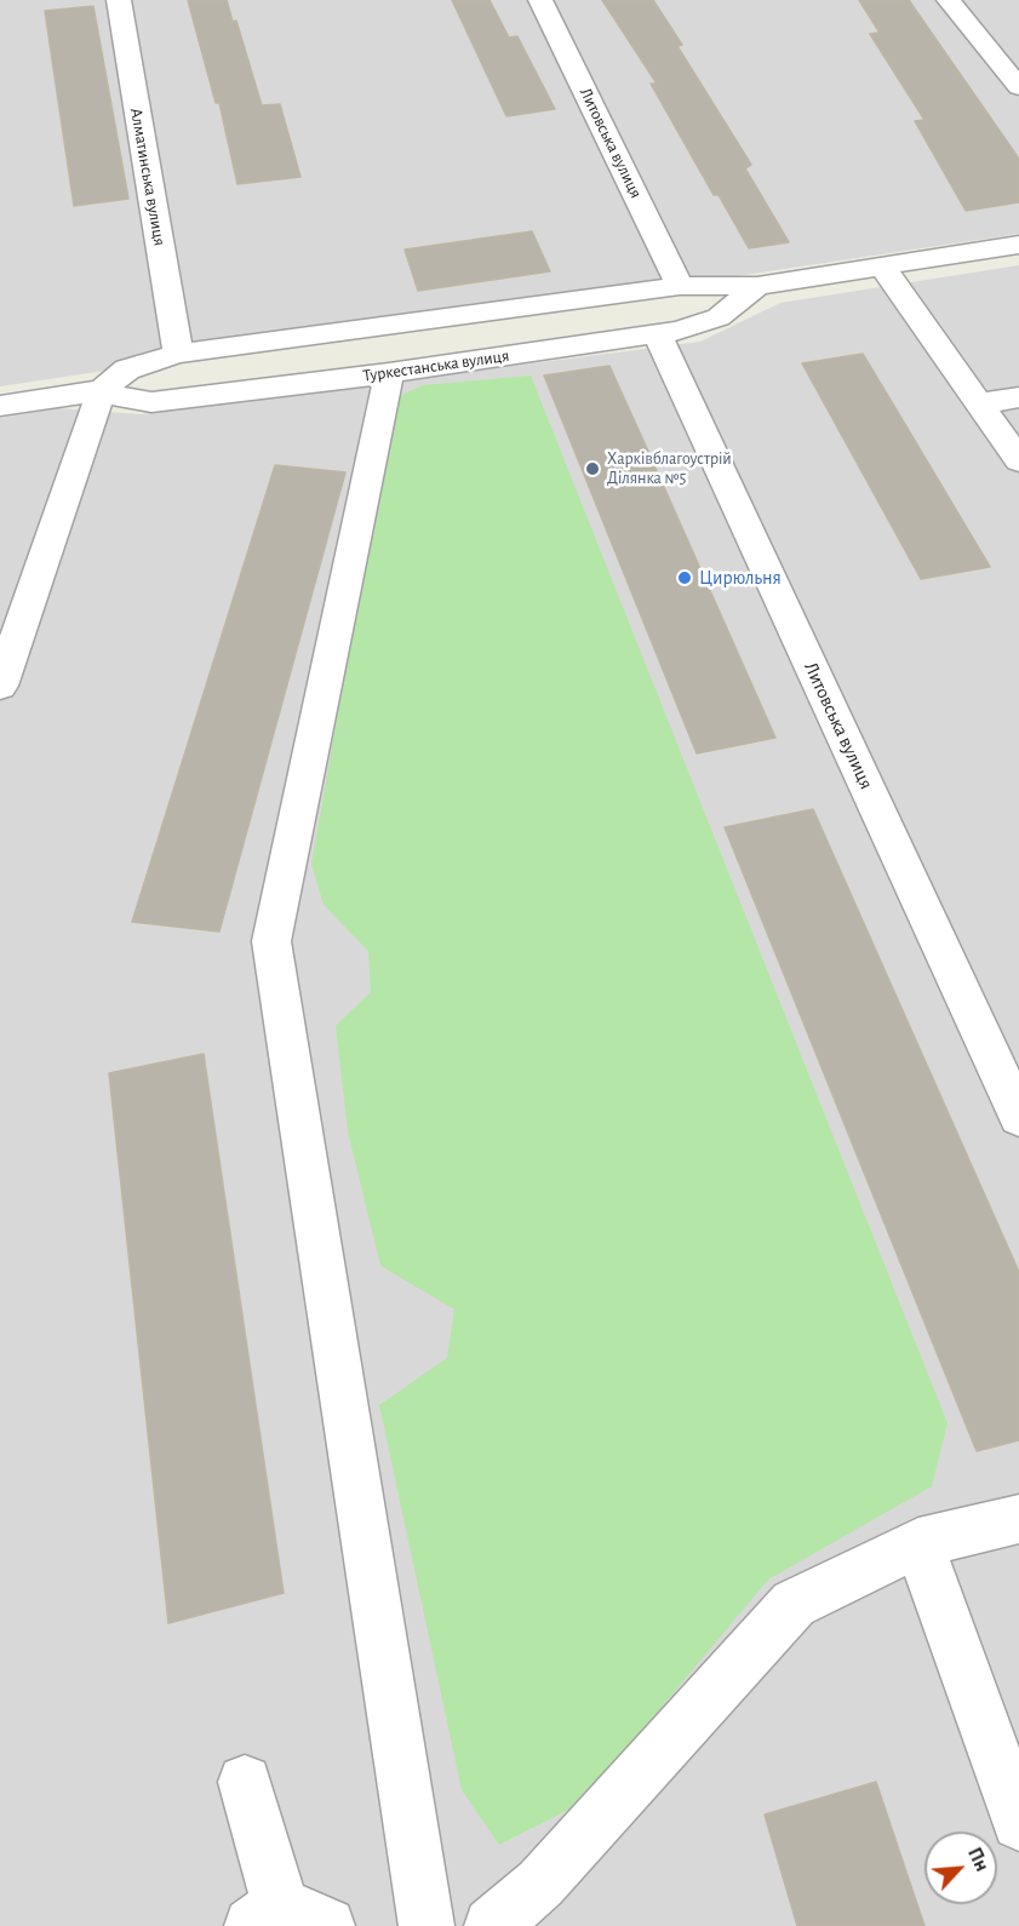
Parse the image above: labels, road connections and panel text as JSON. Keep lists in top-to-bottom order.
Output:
{
  "streets": {
    "street": ["Литовська вулиця", "Алматинська вулиця", "Туркестанська вулиця"]
  },
  "crossings": [
    ["Литовська вулиця", "Туркестанська вулиця"],
    ["Алматинська вулиця", "Туркестанська вулиця"]
  ],
  "places": ["Харківблагоустрій Ділянка №5", "Цирюльня"],
  "north": "top right"
}
